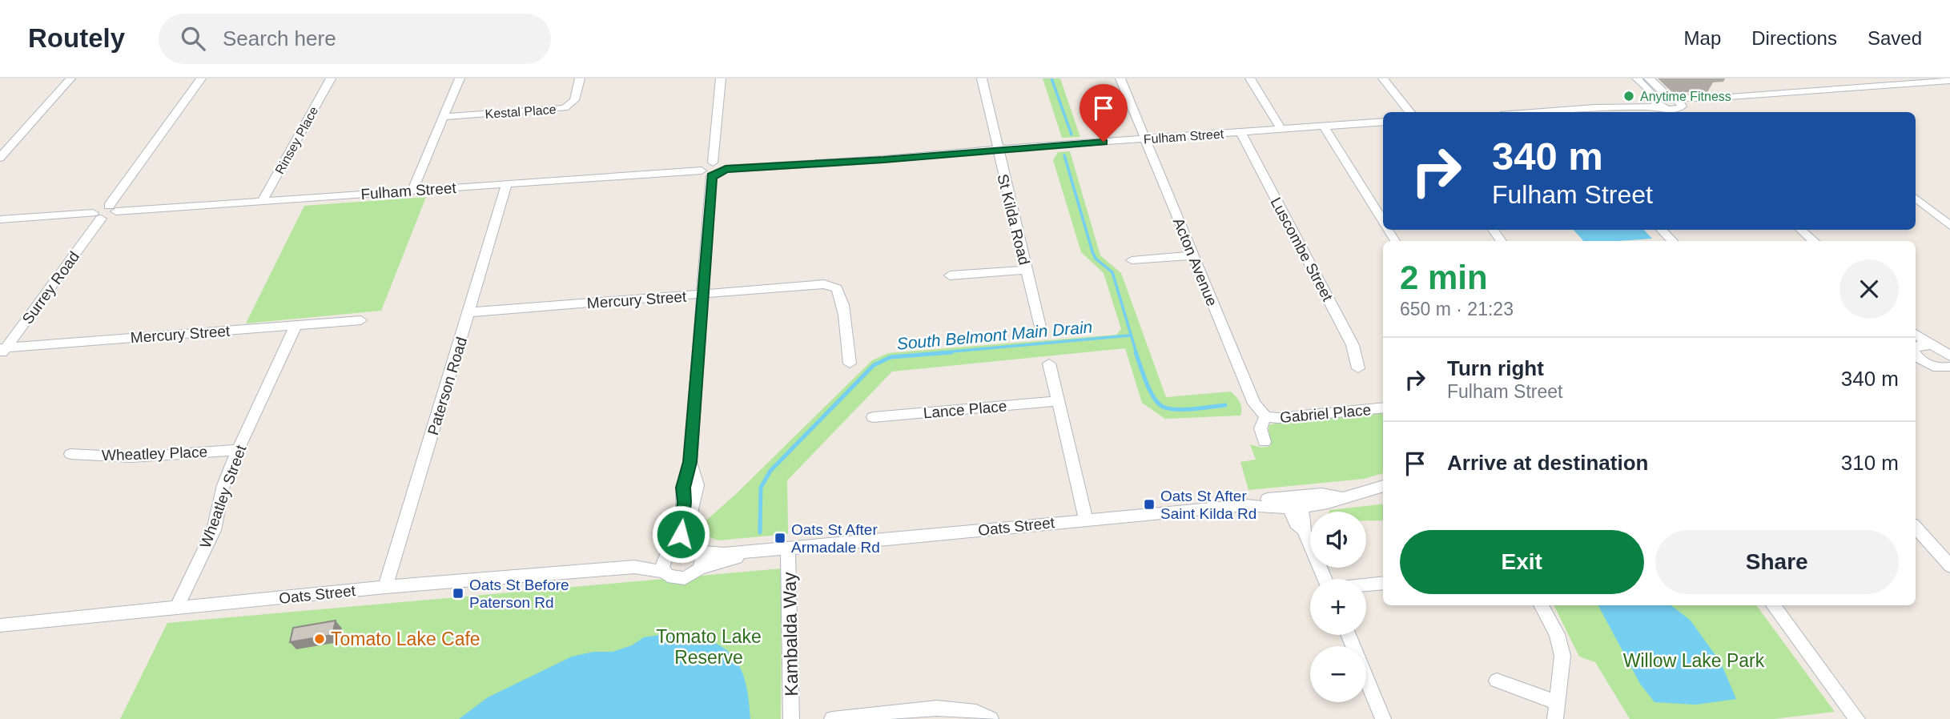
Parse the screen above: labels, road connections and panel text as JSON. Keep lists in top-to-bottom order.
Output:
{
  "streets": {
    "street": [
      "Kestal Place",
      "Fulham Street",
      "Rinsey Place",
      "St Kilda Road",
      "Luscombe Street",
      "Acton Avenue",
      "Surrey Road",
      "Mercury Street",
      "Paterson Road",
      "Lance Place",
      "Gabriel Place",
      "Wheatley Place",
      "Wheatley Street",
      "Oats Street",
      "Kambalda Way"
    ]
  },
  "crossings": [
    ["Fulham Street", "Rinsey Place"],
    ["Fulham Street", "St Kilda Road"],
    ["Fulham Street", "Luscombe Street"],
    ["Fulham Street", "Acton Avenue"],
    ["Fulham Street", "Paterson Road"],
    ["Acton Avenue", "Gabriel Place"],
    ["Surrey Road", "Mercury Street"],
    ["Mercury Street", "Paterson Road"],
    ["Mercury Street", "Wheatley Street"],
    ["Paterson Road", "Oats Street"],
    ["Wheatley Place", "Wheatley Street"],
    ["Wheatley Street", "Oats Street"],
    ["Oats Street", "Kambalda Way"]
  ],
  "water": ["South Belmont Main Drain"],
  "parks": ["Tomato Lake Reserve", "Willow Lake Park"],
  "places": {
    "other": ["Anytime Fitness", "Tomato Lake Cafe"],
    "transit": ["Oats St After Saint Kilda Rd", "Oats St After Armadale Rd", "Oats St Before Paterson Rd"]
  },
  "page": {
    "header": "Routely",
    "search": "Search here",
    "nav": ["Map", "Directions", "Saved"],
    "turn": ["340 m", "Fulham Street"],
    "heading": ["2 min", "650 m · 21:23"],
    "list": [
      {
        "name": "Turn right",
        "note": "Fulham Street",
        "value": "340 m"
      },
      {
        "name": "Arrive at destination",
        "value": "310 m"
      }
    ],
    "map_buttons": ["+", "−"],
    "buttons": ["Exit", "Share"]
  }
}
